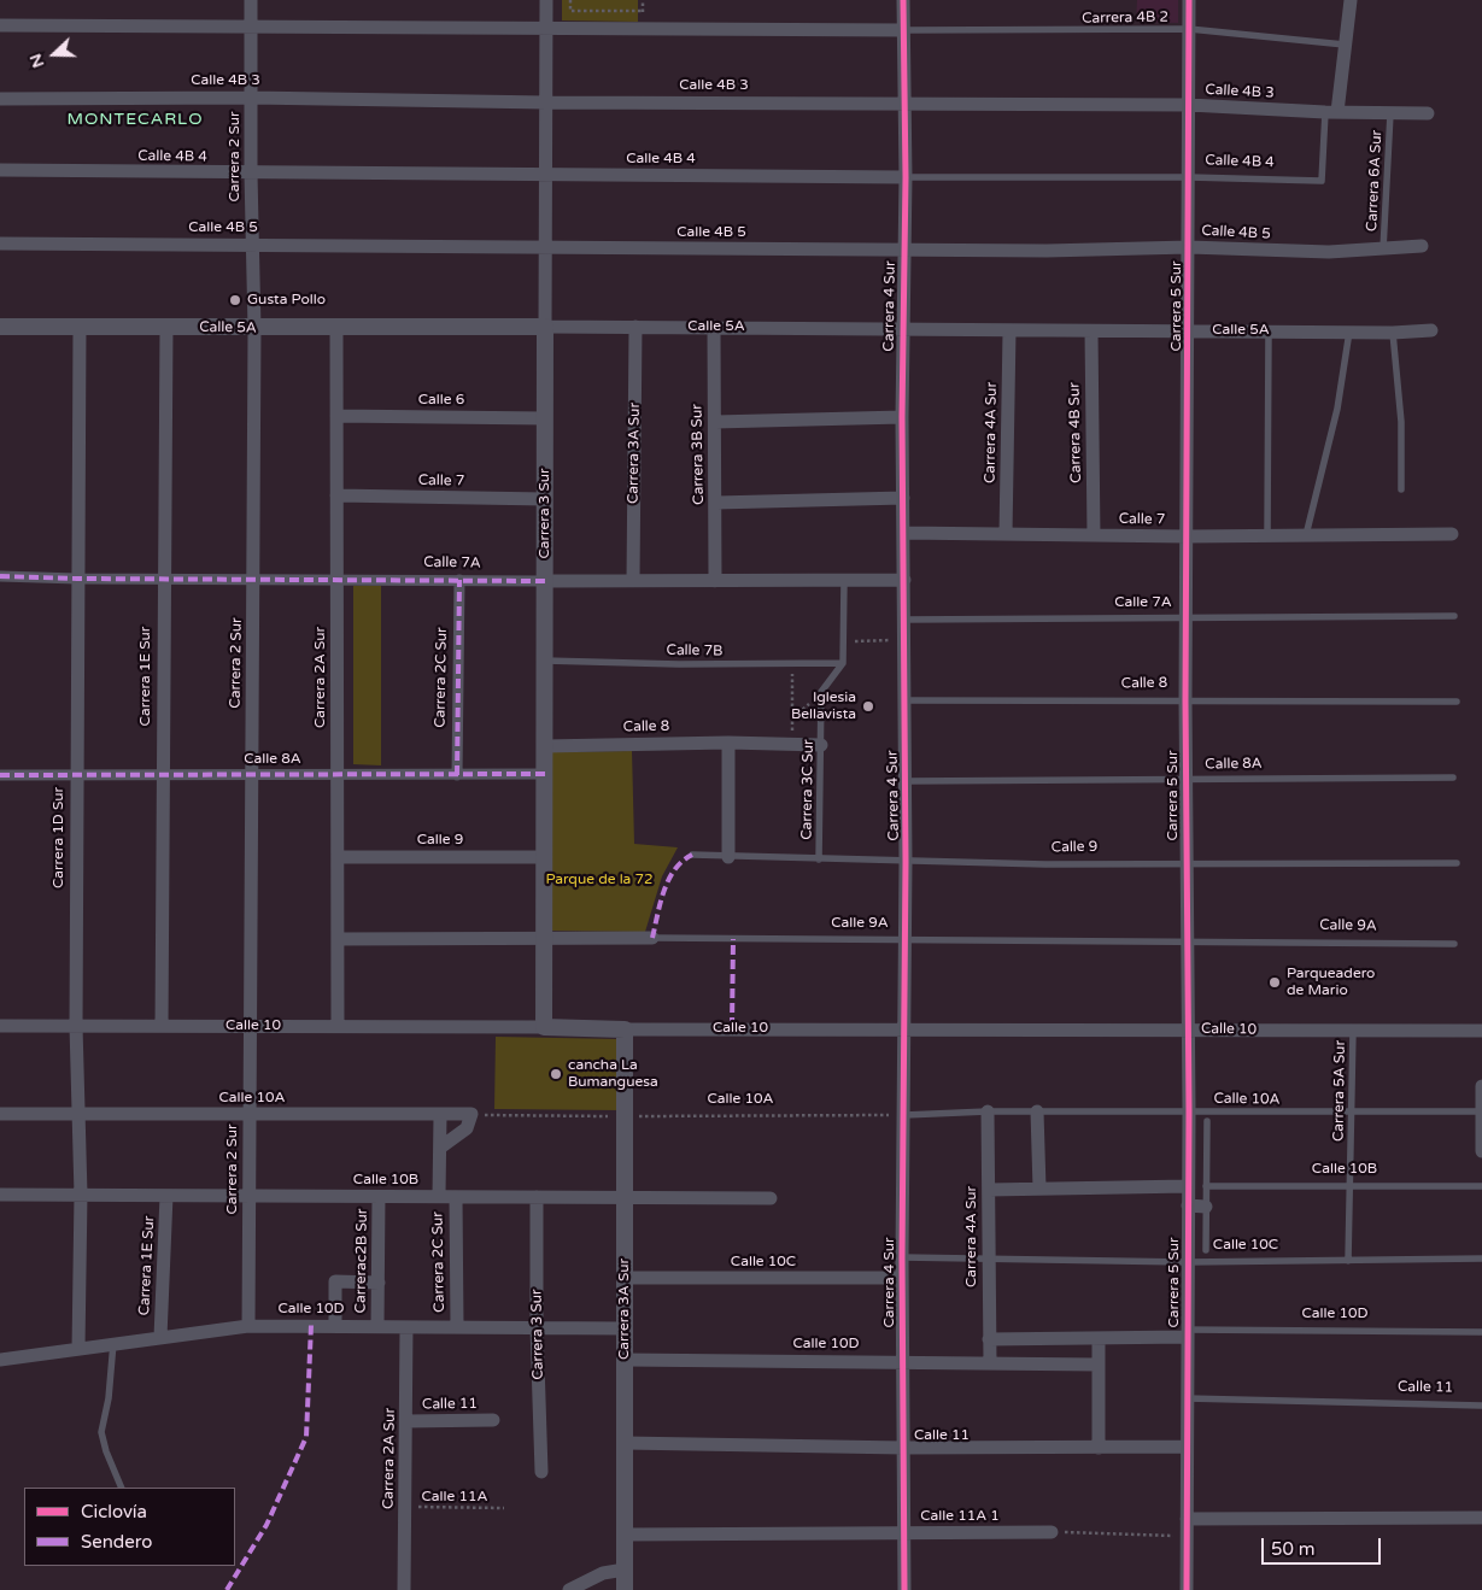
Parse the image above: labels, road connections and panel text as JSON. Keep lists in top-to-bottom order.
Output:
{
  "streets": {
    "street": [
      "Calle 4B 3",
      "Calle 4B 4",
      "Carrera 2 Sur",
      "Calle 4B 5",
      "Carrera 4 Sur",
      "Carrera 5 Sur",
      "Calle 5A",
      "Calle 6",
      "Carrera 4A Sur",
      "Carrera 4B Sur",
      "Carrera 3A Sur",
      "Carrera 3B Sur",
      "Calle 7",
      "Carrera 3 Sur",
      "Calle 7A",
      "Carrera 1E Sur",
      "Carrera 2A Sur",
      "Carrera 2C Sur",
      "Calle 8",
      "Calle 8A",
      "Carrera 1D Sur",
      "Calle 9",
      "Calle 9A",
      "Calle 10",
      "Calle 10A",
      "Calle 10B",
      "Calle 10C",
      "Carrerac2B Sur",
      "Calle 10D",
      "Calle 11",
      "Calle 11A 1"
    ],
    "lane": [
      "Carrera 4B 2",
      "Carrera 6A Sur",
      "Calle 7B",
      "Carrera 3C Sur",
      "Carrera 5A Sur"
    ],
    "path": ["Calle 11A"]
  },
  "crossings": [
    ["Carrera 4B 2", "Carrera 4 Sur"],
    ["Carrera 4B 2", "Carrera 5 Sur"],
    ["Calle 4B 3", "Calle 4B 4"],
    ["Calle 4B 3", "Carrera 2 Sur"],
    ["Calle 4B 3", "Carrera 6A Sur"],
    ["Calle 4B 3", "Carrera 4 Sur"],
    ["Calle 4B 3", "Carrera 5 Sur"],
    ["Calle 4B 3", "Carrera 3 Sur"],
    ["Calle 4B 4", "Carrera 2 Sur"],
    ["Calle 4B 4", "Carrera 4 Sur"],
    ["Calle 4B 4", "Carrera 5 Sur"],
    ["Calle 4B 4", "Carrera 3 Sur"],
    ["Carrera 2 Sur", "Calle 4B 5"],
    ["Carrera 2 Sur", "Calle 5A"],
    ["Carrera 2 Sur", "Calle 7A"],
    ["Carrera 2 Sur", "Calle 8A"],
    ["Carrera 2 Sur", "Calle 10"],
    ["Carrera 2 Sur", "Calle 10A"],
    ["Carrera 2 Sur", "Calle 10B"],
    ["Carrera 2 Sur", "Calle 10D"],
    ["Carrera 6A Sur", "Calle 4B 5"],
    ["Calle 4B 5", "Carrera 4 Sur"],
    ["Calle 4B 5", "Carrera 5 Sur"],
    ["Calle 4B 5", "Carrera 3 Sur"],
    ["Carrera 4 Sur", "Calle 5A"],
    ["Carrera 4 Sur", "Calle 7"],
    ["Carrera 4 Sur", "Calle 7A"],
    ["Carrera 4 Sur", "Calle 8"],
    ["Carrera 4 Sur", "Calle 8A"],
    ["Carrera 4 Sur", "Calle 9"],
    ["Carrera 4 Sur", "Calle 9A"],
    ["Carrera 4 Sur", "Calle 10"],
    ["Carrera 4 Sur", "Calle 10A"],
    ["Carrera 4 Sur", "Calle 10C"],
    ["Carrera 4 Sur", "Calle 10D"],
    ["Carrera 4 Sur", "Calle 11"],
    ["Carrera 4 Sur", "Calle 11A 1"],
    ["Carrera 5 Sur", "Calle 5A"],
    ["Carrera 5 Sur", "Calle 7"],
    ["Carrera 5 Sur", "Calle 7A"],
    ["Carrera 5 Sur", "Calle 8"],
    ["Carrera 5 Sur", "Calle 8A"],
    ["Carrera 5 Sur", "Calle 9"],
    ["Carrera 5 Sur", "Calle 9A"],
    ["Carrera 5 Sur", "Calle 10"],
    ["Carrera 5 Sur", "Calle 10A"],
    ["Carrera 5 Sur", "Calle 10B"],
    ["Carrera 5 Sur", "Calle 10C"],
    ["Carrera 5 Sur", "Calle 10D"],
    ["Carrera 5 Sur", "Calle 11"],
    ["Calle 5A", "Carrera 4A Sur"],
    ["Calle 5A", "Carrera 4B Sur"],
    ["Calle 5A", "Carrera 3A Sur"],
    ["Calle 5A", "Carrera 3B Sur"],
    ["Calle 5A", "Carrera 3 Sur"],
    ["Calle 5A", "Carrera 1E Sur"],
    ["Calle 5A", "Carrera 2A Sur"],
    ["Calle 5A", "Carrera 1D Sur"],
    ["Calle 6", "Carrera 3 Sur"],
    ["Calle 6", "Carrera 2A Sur"],
    ["Carrera 4A Sur", "Calle 7"],
    ["Carrera 4A Sur", "Calle 10A"],
    ["Carrera 4A Sur", "Calle 10C"],
    ["Carrera 4A Sur", "Calle 10D"],
    ["Carrera 4B Sur", "Calle 7"],
    ["Carrera 3A Sur", "Calle 7A"],
    ["Carrera 3A Sur", "Calle 10"],
    ["Carrera 3A Sur", "Calle 10A"],
    ["Carrera 3A Sur", "Calle 10B"],
    ["Carrera 3A Sur", "Calle 10C"],
    ["Carrera 3A Sur", "Calle 10D"],
    ["Carrera 3A Sur", "Calle 11"],
    ["Carrera 3A Sur", "Calle 11A 1"],
    ["Carrera 3B Sur", "Calle 7A"],
    ["Calle 7", "Carrera 3 Sur"],
    ["Calle 7", "Carrera 2A Sur"],
    ["Carrera 3 Sur", "Calle 7A"],
    ["Carrera 3 Sur", "Calle 7B"],
    ["Carrera 3 Sur", "Calle 8"],
    ["Carrera 3 Sur", "Calle 8A"],
    ["Carrera 3 Sur", "Calle 9"],
    ["Carrera 3 Sur", "Calle 9A"],
    ["Carrera 3 Sur", "Calle 10"],
    ["Carrera 3 Sur", "Calle 10B"],
    ["Carrera 3 Sur", "Calle 10D"],
    ["Calle 7A", "Carrera 1E Sur"],
    ["Calle 7A", "Carrera 2A Sur"],
    ["Calle 7A", "Carrera 2C Sur"],
    ["Calle 7A", "Carrera 1D Sur"],
    ["Carrera 1E Sur", "Calle 8A"],
    ["Carrera 1E Sur", "Calle 10"],
    ["Carrera 1E Sur", "Calle 10B"],
    ["Carrera 1E Sur", "Calle 10D"],
    ["Carrera 2A Sur", "Calle 8A"],
    ["Carrera 2A Sur", "Calle 9"],
    ["Carrera 2A Sur", "Calle 9A"],
    ["Carrera 2A Sur", "Calle 10"],
    ["Carrera 2A Sur", "Calle 10D"],
    ["Carrera 2A Sur", "Calle 11"],
    ["Carrera 2A Sur", "Calle 11A"],
    ["Carrera 2C Sur", "Calle 8A"],
    ["Carrera 2C Sur", "Calle 10A"],
    ["Carrera 2C Sur", "Calle 10B"],
    ["Carrera 2C Sur", "Calle 10D"],
    ["Calle 8", "Carrera 3C Sur"],
    ["Calle 8A", "Carrera 1D Sur"],
    ["Carrera 3C Sur", "Calle 9"],
    ["Carrera 1D Sur", "Calle 10"],
    ["Carrera 1D Sur", "Calle 10A"],
    ["Carrera 1D Sur", "Calle 10B"],
    ["Carrera 1D Sur", "Calle 10D"],
    ["Calle 10", "Carrera 5A Sur"],
    ["Carrera 5A Sur", "Calle 10A"],
    ["Carrera 5A Sur", "Calle 10B"],
    ["Carrera 5A Sur", "Calle 10C"],
    ["Calle 10B", "Carrerac2B Sur"],
    ["Carrerac2B Sur", "Calle 10D"]
  ],
  "districts": ["MONTECARLO"],
  "parks": ["Parque de la 72"],
  "places": [
    "Gusta Pollo",
    "Iglesia Bellavista",
    "Parqueadero de Mario",
    "cancha La Bumanguesa"
  ],
  "legend": ["Ciclovía", "Sendero"],
  "scale_bar": "50 m",
  "north": "left"
}
